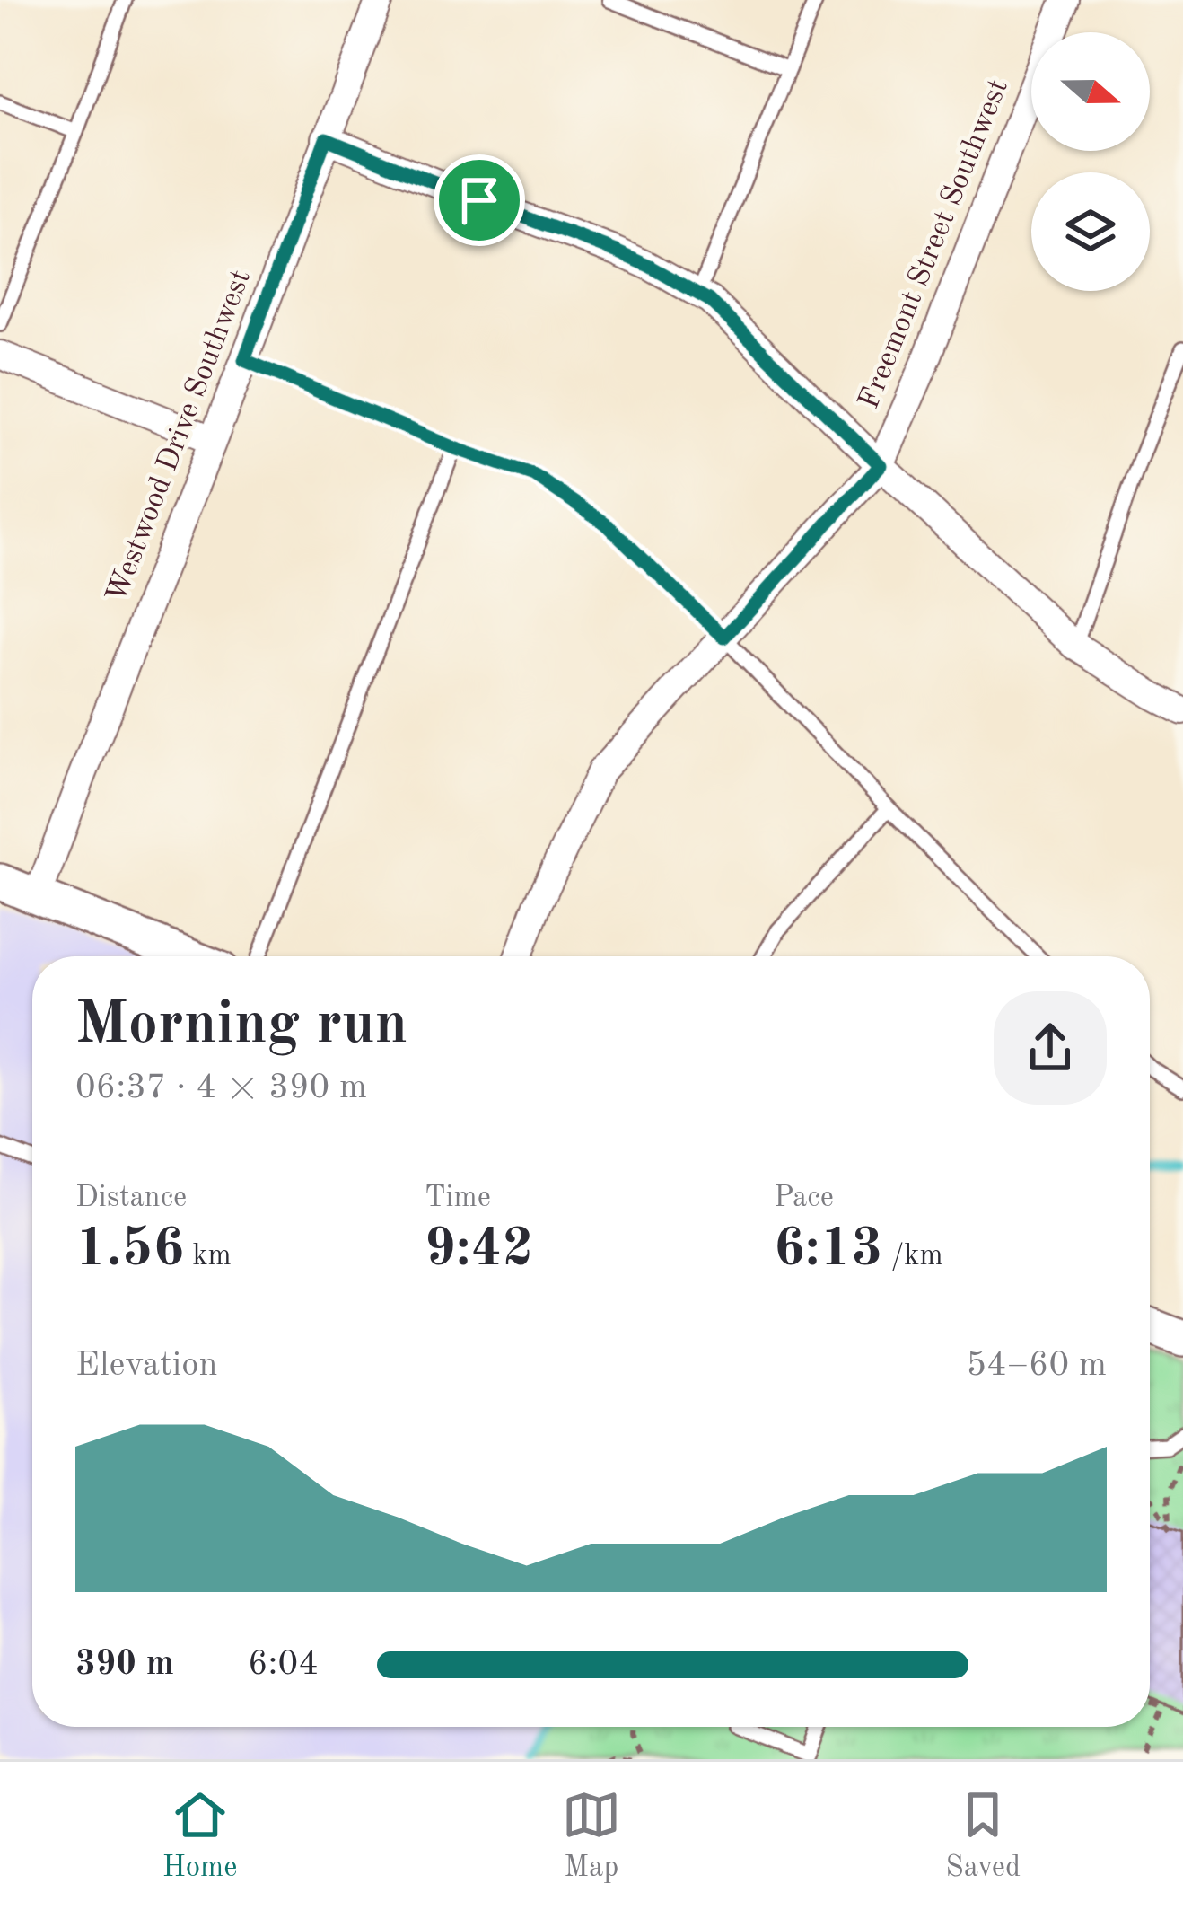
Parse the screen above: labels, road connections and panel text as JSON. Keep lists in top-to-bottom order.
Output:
{
  "streets": {
    "street": ["Freemont Street Southwest", "Westwood Drive Southwest"]
  },
  "north": "right",
  "page": {
    "heading": ["Morning run", "06:37 · 4 × 390 m"],
    "stats": [
      ["Distance", "1.56 km"],
      ["Time", "9:42"],
      ["Pace", "6:13 /km"]
    ],
    "chart": ["Elevation", "54–60 m"],
    "list": [
      {
        "name": "390 m",
        "note": "6:04"
      }
    ],
    "tabs": ["Home", "Map", "Saved"]
  }
}
